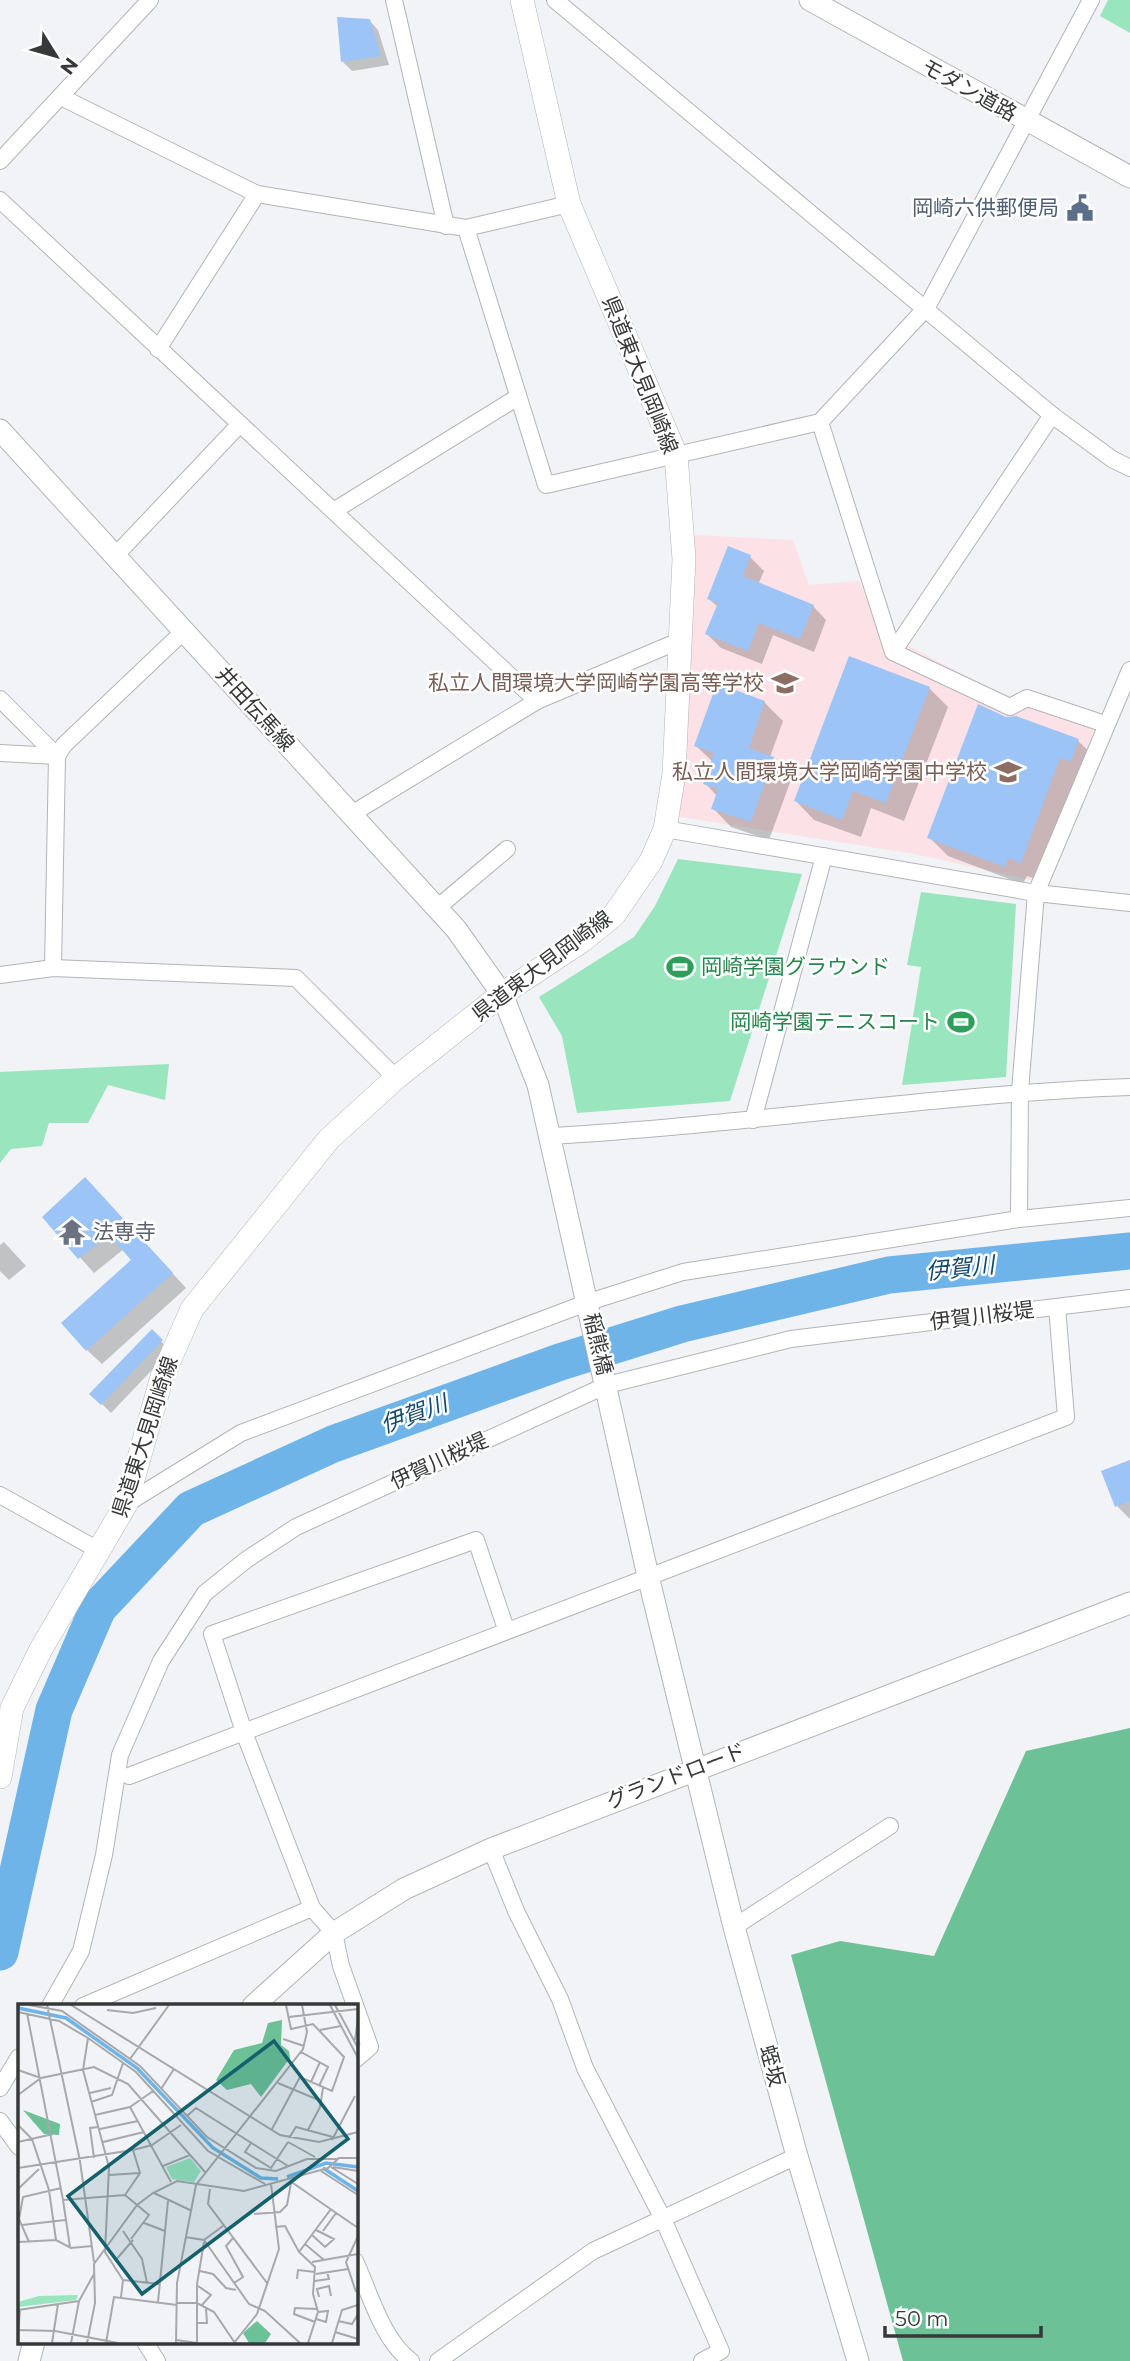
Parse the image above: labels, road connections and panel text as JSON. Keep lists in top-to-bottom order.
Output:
{
  "streets": {
    "main road": ["県道東大見岡崎線"],
    "street": [
      "モダン道路",
      "井田伝馬線",
      "伊賀川桜堤",
      "稲熊橋",
      "グランドロード",
      "蛭坂"
    ]
  },
  "crossings": [
    ["県道東大見岡崎線", "井田伝馬線"],
    ["井田伝馬線", "稲熊橋"],
    ["伊賀川桜堤", "稲熊橋"],
    ["稲熊橋", "蛭坂"],
    ["グランドロード", "蛭坂"]
  ],
  "water": ["伊賀川"],
  "places": {
    "public building": ["岡崎六供郵便局"],
    "school or university": ["私立人間環境大学岡崎学園高等学校", "私立人間環境大学岡崎学園中学校"],
    "sports": ["岡崎学園グラウンド", "岡崎学園テニスコート"],
    "temple": ["法専寺"]
  },
  "scale_bar": "50 m",
  "north": "bottom right"
}
